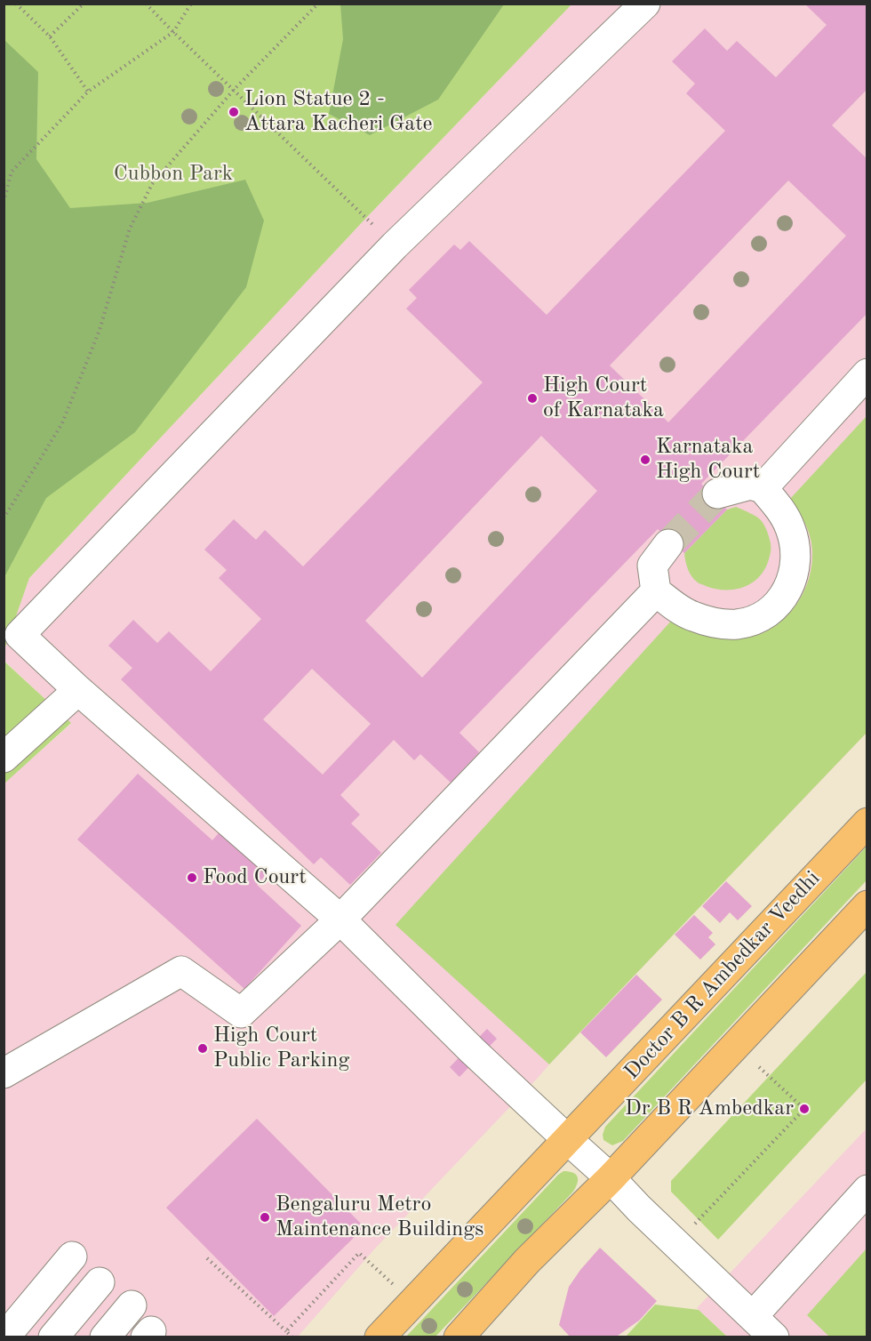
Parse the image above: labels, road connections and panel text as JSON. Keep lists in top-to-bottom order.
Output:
{
  "streets": {
    "main road": ["Doctor B R Ambedkar Veedhi"]
  },
  "parks": ["Cubbon Park"],
  "places": [
    "Lion Statue 2 - Attara Kacheri Gate",
    "High Court of Karnataka",
    "Karnataka High Court",
    "Food Court",
    "High Court Public Parking",
    "Dr B R Ambedkar",
    "Bengaluru Metro Maintenance Buildings"
  ]
}
